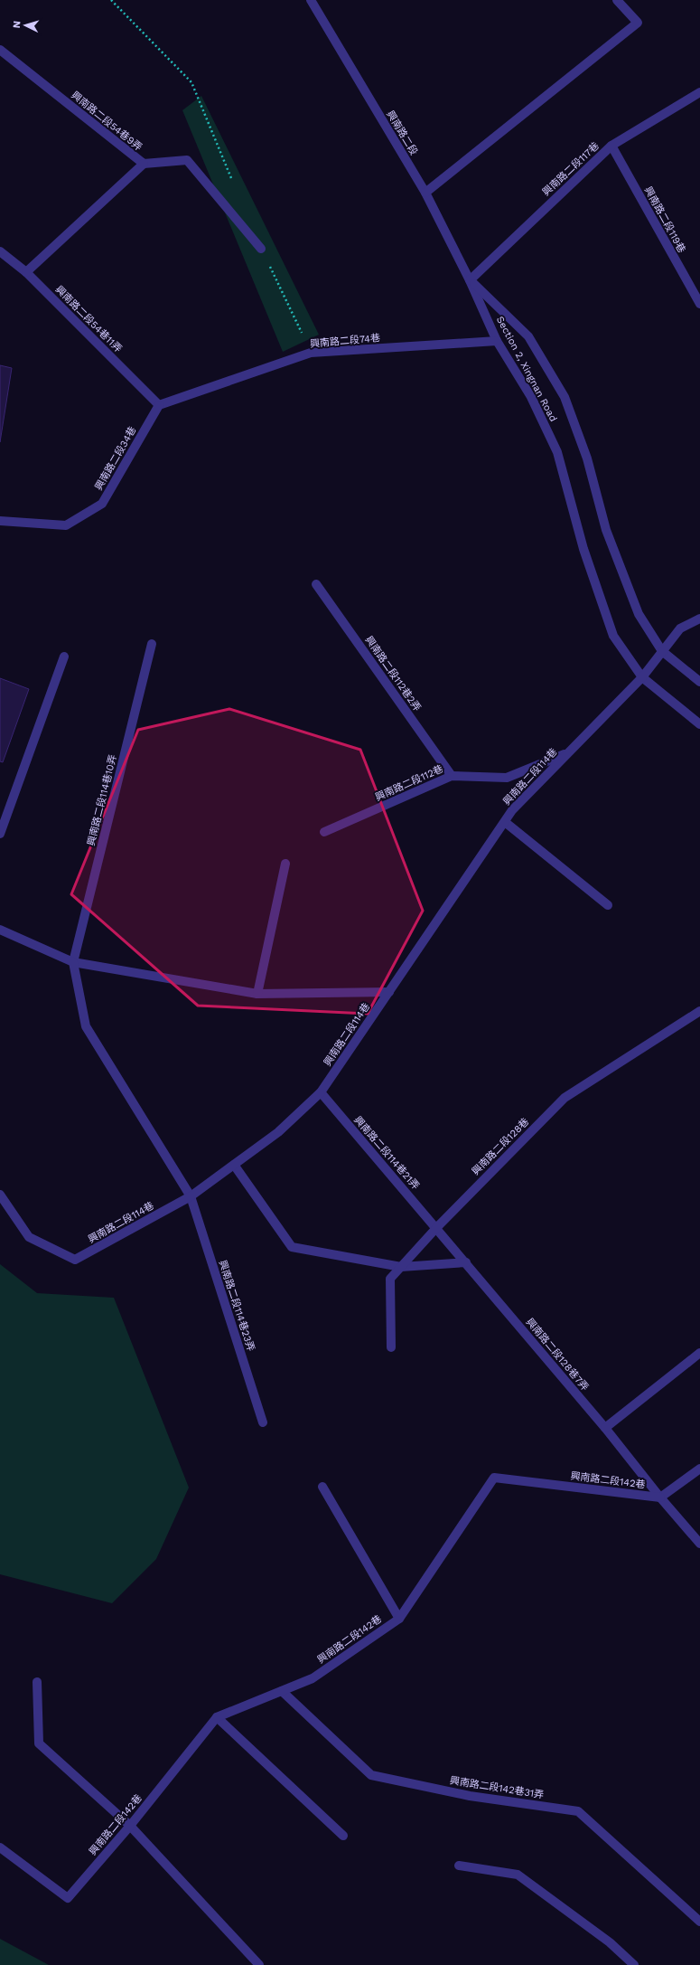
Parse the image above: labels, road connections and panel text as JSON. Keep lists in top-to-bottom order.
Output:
{
  "streets": {
    "street": [
      "興南路二段54巷9弄",
      "興南路二段",
      "興南路二段117巷",
      "興南路二段119巷",
      "興南路二段54巷11弄",
      "興南路二段74巷",
      "Section 2, Xingnan Road",
      "興南路二段34巷",
      "興南路二段112巷2弄",
      "興南路二段114巷",
      "興南路二段112巷",
      "興南路二段114巷10弄",
      "興南路二段128巷",
      "興南路二段114巷21弄",
      "興南路二段114巷23弄",
      "興南路二段128巷7弄",
      "興南路二段142巷",
      "興南路二段142巷31弄"
    ]
  },
  "crossings": [
    ["興南路二段", "興南路二段117巷"],
    ["興南路二段", "Section 2, Xingnan Road"],
    ["興南路二段117巷", "興南路二段119巷"],
    ["興南路二段117巷", "Section 2, Xingnan Road"],
    ["興南路二段54巷11弄", "興南路二段74巷"],
    ["興南路二段54巷11弄", "興南路二段34巷"],
    ["興南路二段74巷", "Section 2, Xingnan Road"],
    ["興南路二段74巷", "興南路二段34巷"],
    ["Section 2, Xingnan Road", "興南路二段114巷"],
    ["興南路二段112巷2弄", "興南路二段112巷"],
    ["興南路二段114巷", "興南路二段112巷"],
    ["興南路二段114巷", "興南路二段114巷21弄"],
    ["興南路二段114巷", "興南路二段114巷23弄"],
    ["興南路二段114巷10弄", "興南路二段114巷23弄"],
    ["興南路二段128巷", "興南路二段114巷21弄"],
    ["興南路二段128巷", "興南路二段128巷7弄"],
    ["興南路二段114巷21弄", "興南路二段128巷7弄"],
    ["興南路二段128巷7弄", "興南路二段142巷"],
    ["興南路二段142巷", "興南路二段142巷31弄"]
  ],
  "north": "left"
}
